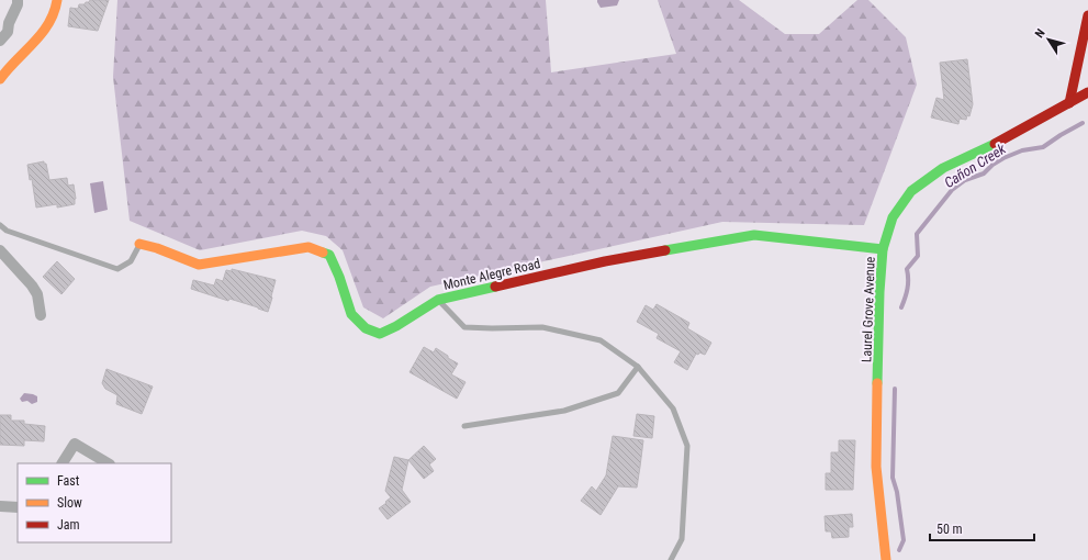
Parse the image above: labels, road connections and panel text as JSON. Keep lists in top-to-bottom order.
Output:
{
  "streets": {
    "street": ["Monte Alegre Road", "Laurel Grove Avenue"]
  },
  "crossings": [
    ["Monte Alegre Road", "Laurel Grove Avenue"]
  ],
  "water": ["Cañon Creek"],
  "legend": ["Fast", "Slow", "Jam"],
  "scale_bar": "50 m",
  "north": "top left"
}
